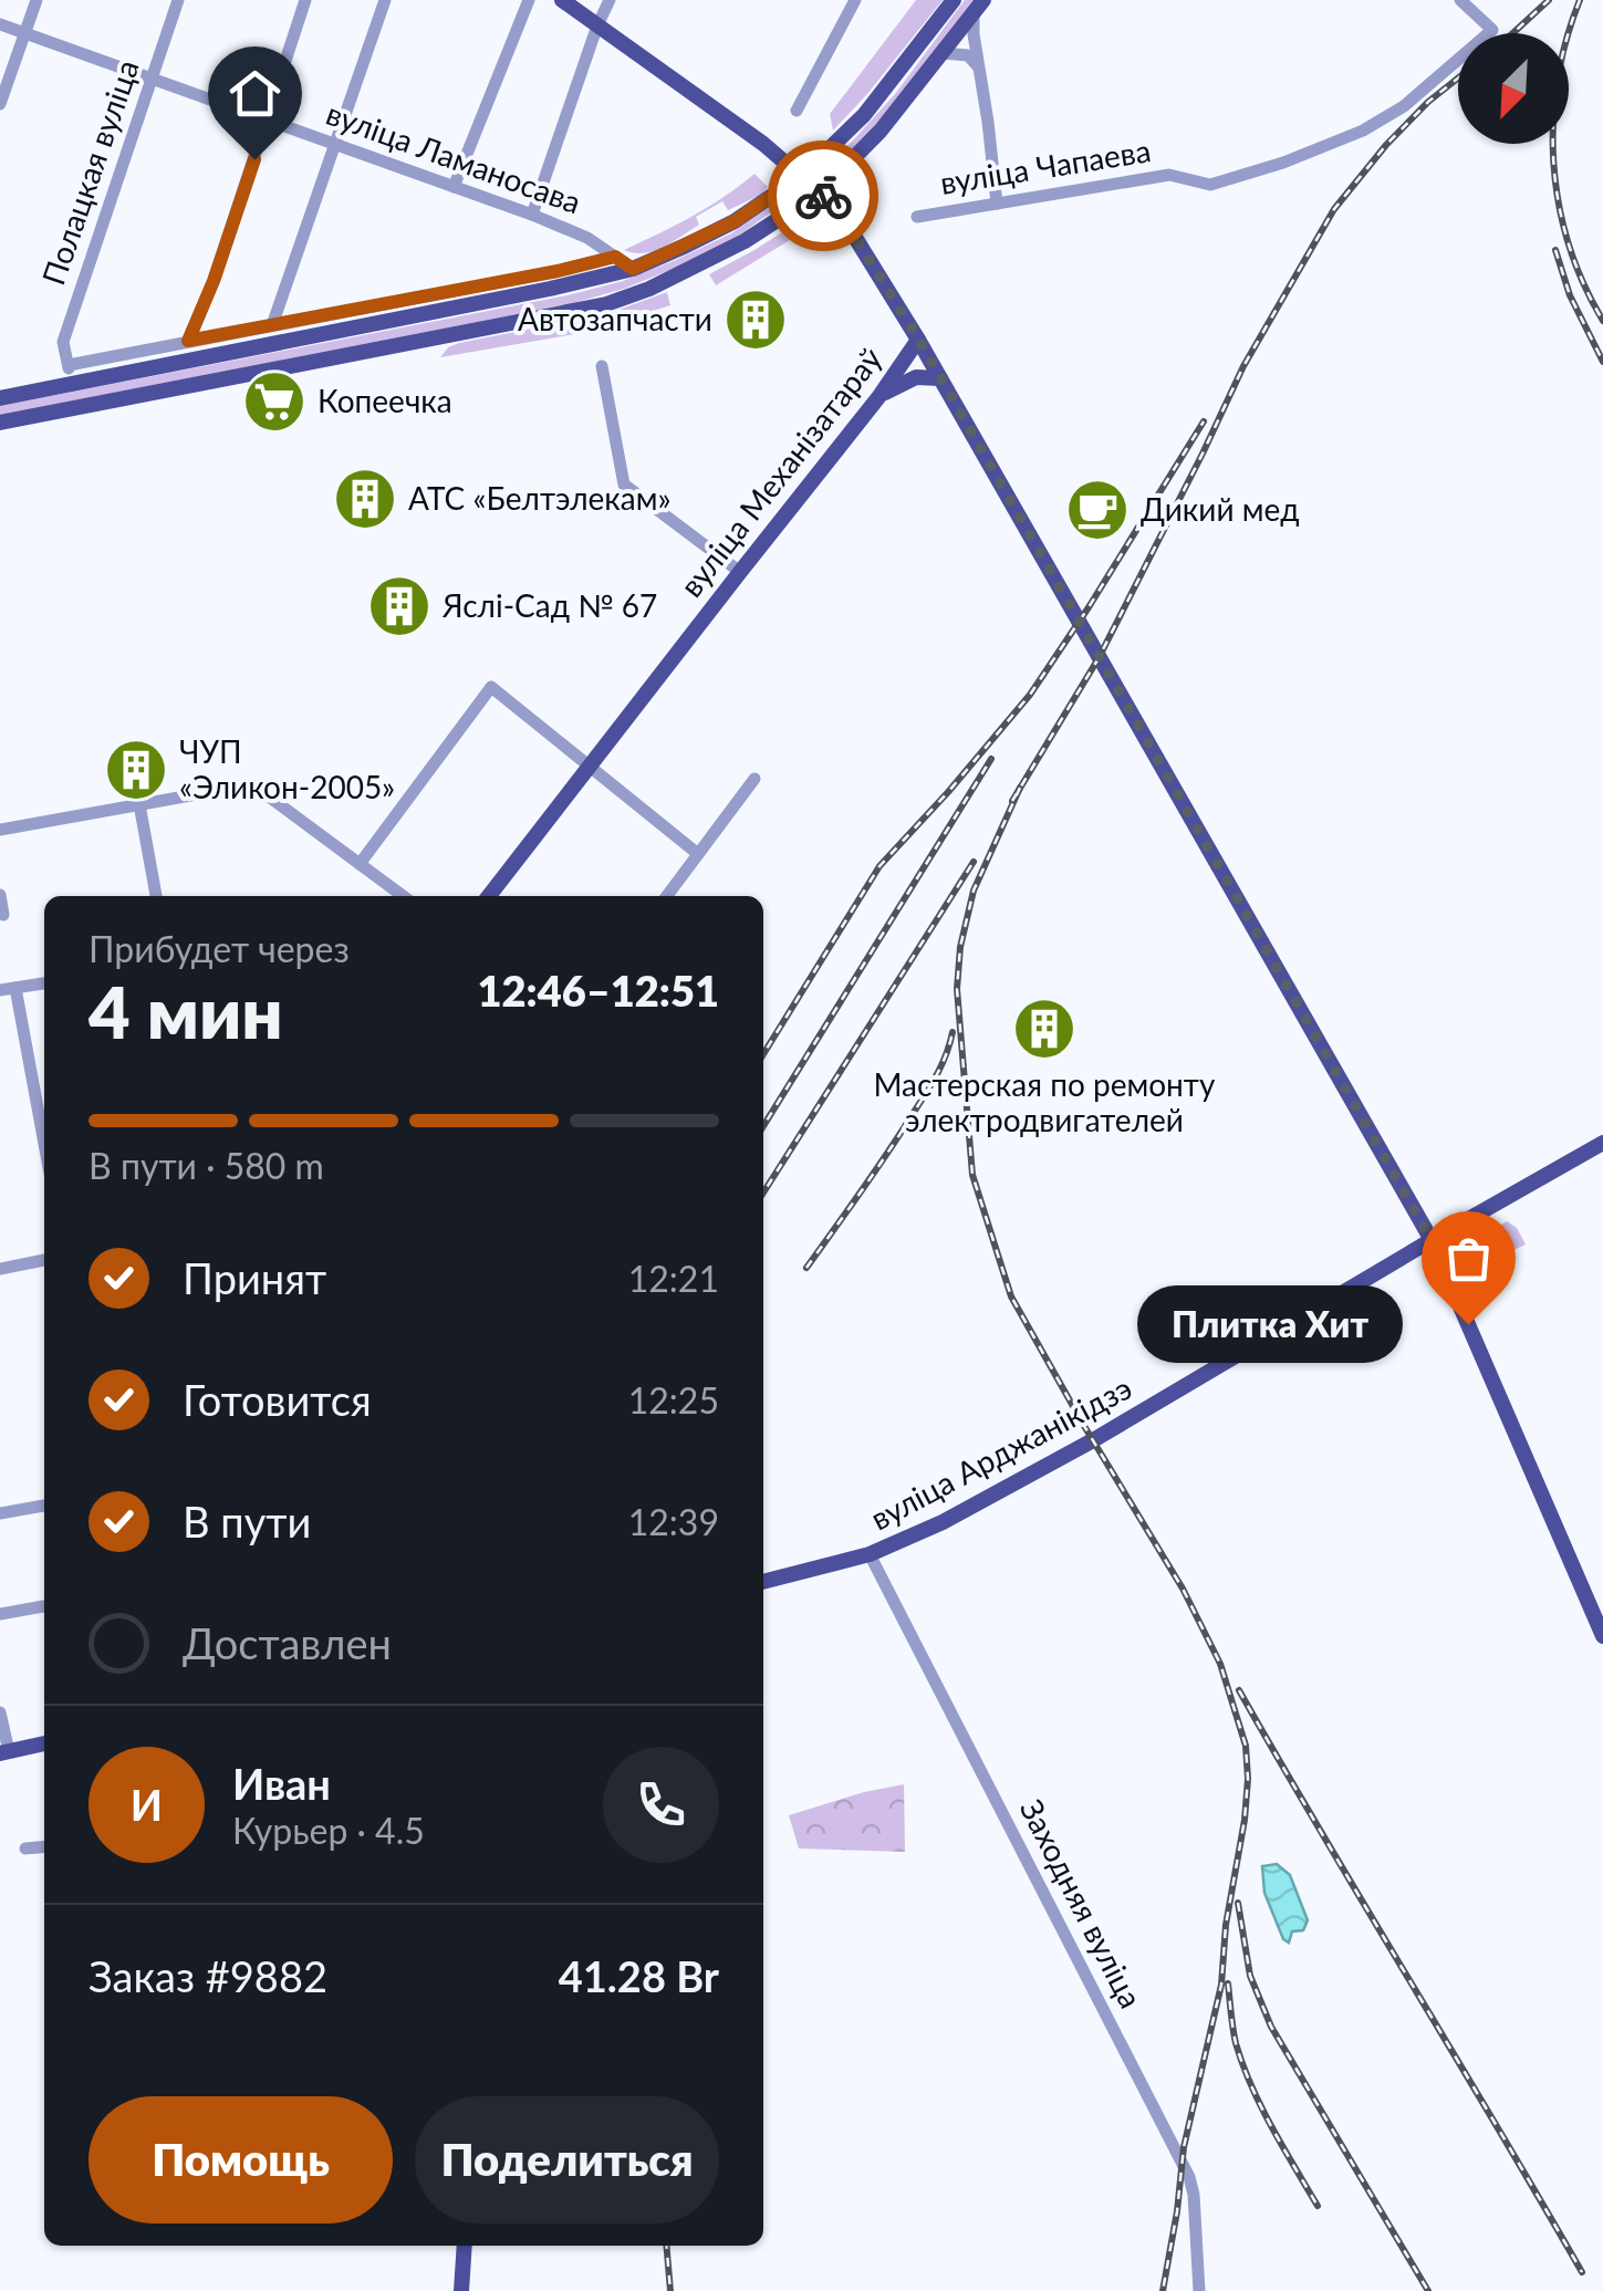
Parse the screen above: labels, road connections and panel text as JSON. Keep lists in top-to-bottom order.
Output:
{
  "streets": {
    "main road": ["вуліца Механізатараў", "вуліца Арджанікідзэ"],
    "street": [
      "вуліца Ламаносава",
      "вуліца Чапаева",
      "Полацкая вуліца",
      "Заходняя вуліца"
    ]
  },
  "crossings": [
    ["вуліца Ламаносава", "Полацкая вуліца"],
    ["вуліца Арджанікідзэ", "Заходняя вуліца"]
  ],
  "places": {
    "building": [
      "Автозапчасти",
      "АТС «Белтэлекам»",
      "Яслі-Сад № 67",
      "ЧУП «Эликон-2005»",
      "Мастерская по ремонту электродвигателей"
    ],
    "supermarket": ["Копеечка"],
    "cafe": ["Дикий мед"],
    "other": ["Плитка Хит"]
  },
  "north": "bottom left",
  "page": {
    "heading": ["4 мин", "Прибудет через", "12:46–12:51"],
    "panel": [
      "Иван",
      "Курьер · 4.5",
      "Заказ #9882",
      "41.28 Br"
    ],
    "bar": "В пути · 580 m",
    "list": [
      ["Принят", "12:21"],
      ["Готовится", "12:25"],
      ["В пути", "12:39"],
      "Доставлен"
    ],
    "bubble": "Плитка Хит",
    "round": "И",
    "buttons": ["Помощь", "Поделиться"]
  }
}
